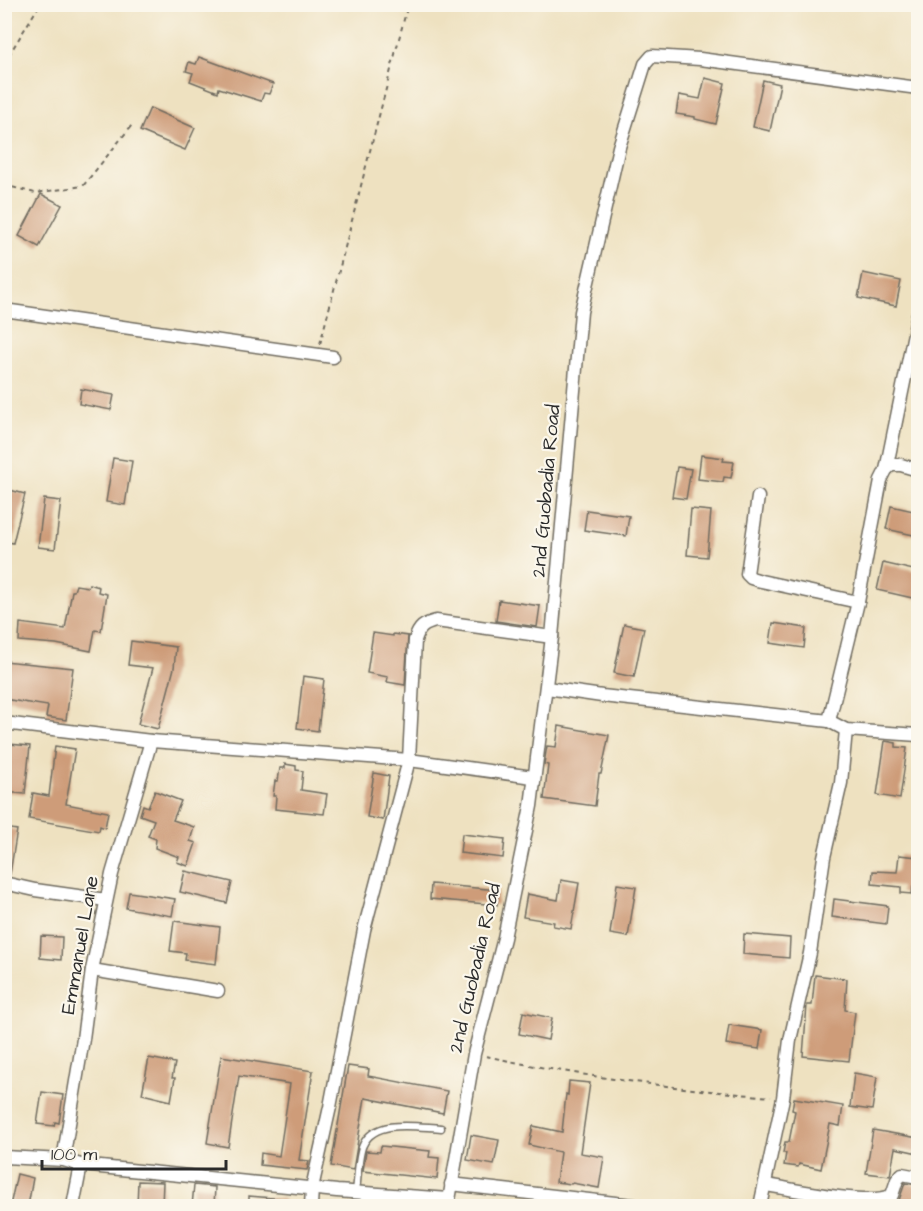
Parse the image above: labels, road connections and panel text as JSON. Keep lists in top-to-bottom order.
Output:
{
  "streets": {
    "street": ["2nd Guobadia Road", "Emmanuel Lane"]
  },
  "scale_bar": "100 m"
}
